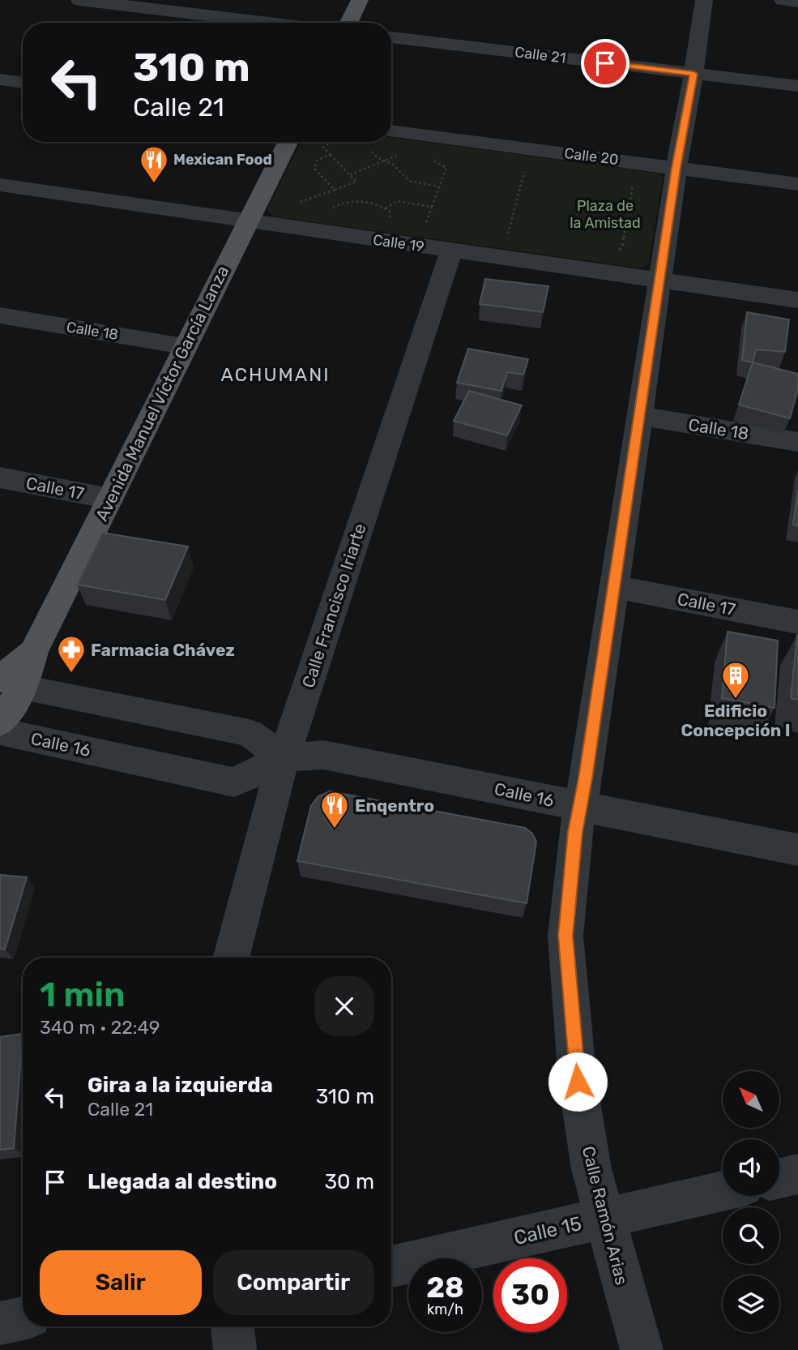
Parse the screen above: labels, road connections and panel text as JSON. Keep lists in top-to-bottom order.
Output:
{
  "streets": {
    "main road": ["Avenida Manuel Víctor García Lanza"],
    "street": [
      "Calle 21",
      "Calle 20",
      "Calle 19",
      "Calle 18",
      "Calle 17",
      "Calle Francisco Iriarte",
      "Calle 16",
      "Calle Ramón Arias",
      "Calle 15"
    ]
  },
  "crossings": [
    ["Calle 21", "Calle Ramón Arias"],
    ["Calle 20", "Calle Ramón Arias"],
    ["Calle 19", "Avenida Manuel Víctor García Lanza"],
    ["Calle 19", "Calle Francisco Iriarte"],
    ["Calle 19", "Calle Ramón Arias"],
    ["Calle 18", "Avenida Manuel Víctor García Lanza"],
    ["Calle 18", "Calle Ramón Arias"],
    ["Avenida Manuel Víctor García Lanza", "Calle 17"],
    ["Calle 17", "Calle Ramón Arias"],
    ["Calle Francisco Iriarte", "Calle 16"],
    ["Calle 16", "Calle Ramón Arias"],
    ["Calle Ramón Arias", "Calle 15"]
  ],
  "districts": ["ACHUMANI"],
  "parks": ["Plaza de la Amistad"],
  "places": {
    "restaurant": ["Mexican Food", "Enqentro"],
    "pharmacy": ["Farmacia Chávez"],
    "building": ["Edificio Concepción I"]
  },
  "north": "top left",
  "page": {
    "turn": ["310 m", "Calle 21"],
    "heading": ["1 min", "340 m · 22:49"],
    "list": [
      {
        "name": "Gira a la izquierda",
        "note": "Calle 21",
        "value": "310 m"
      },
      {
        "name": "Llegada al destino",
        "value": "30 m"
      }
    ],
    "buttons": ["Salir", "Compartir"],
    "speed": "28 km/h",
    "limit": "30"
  }
}
